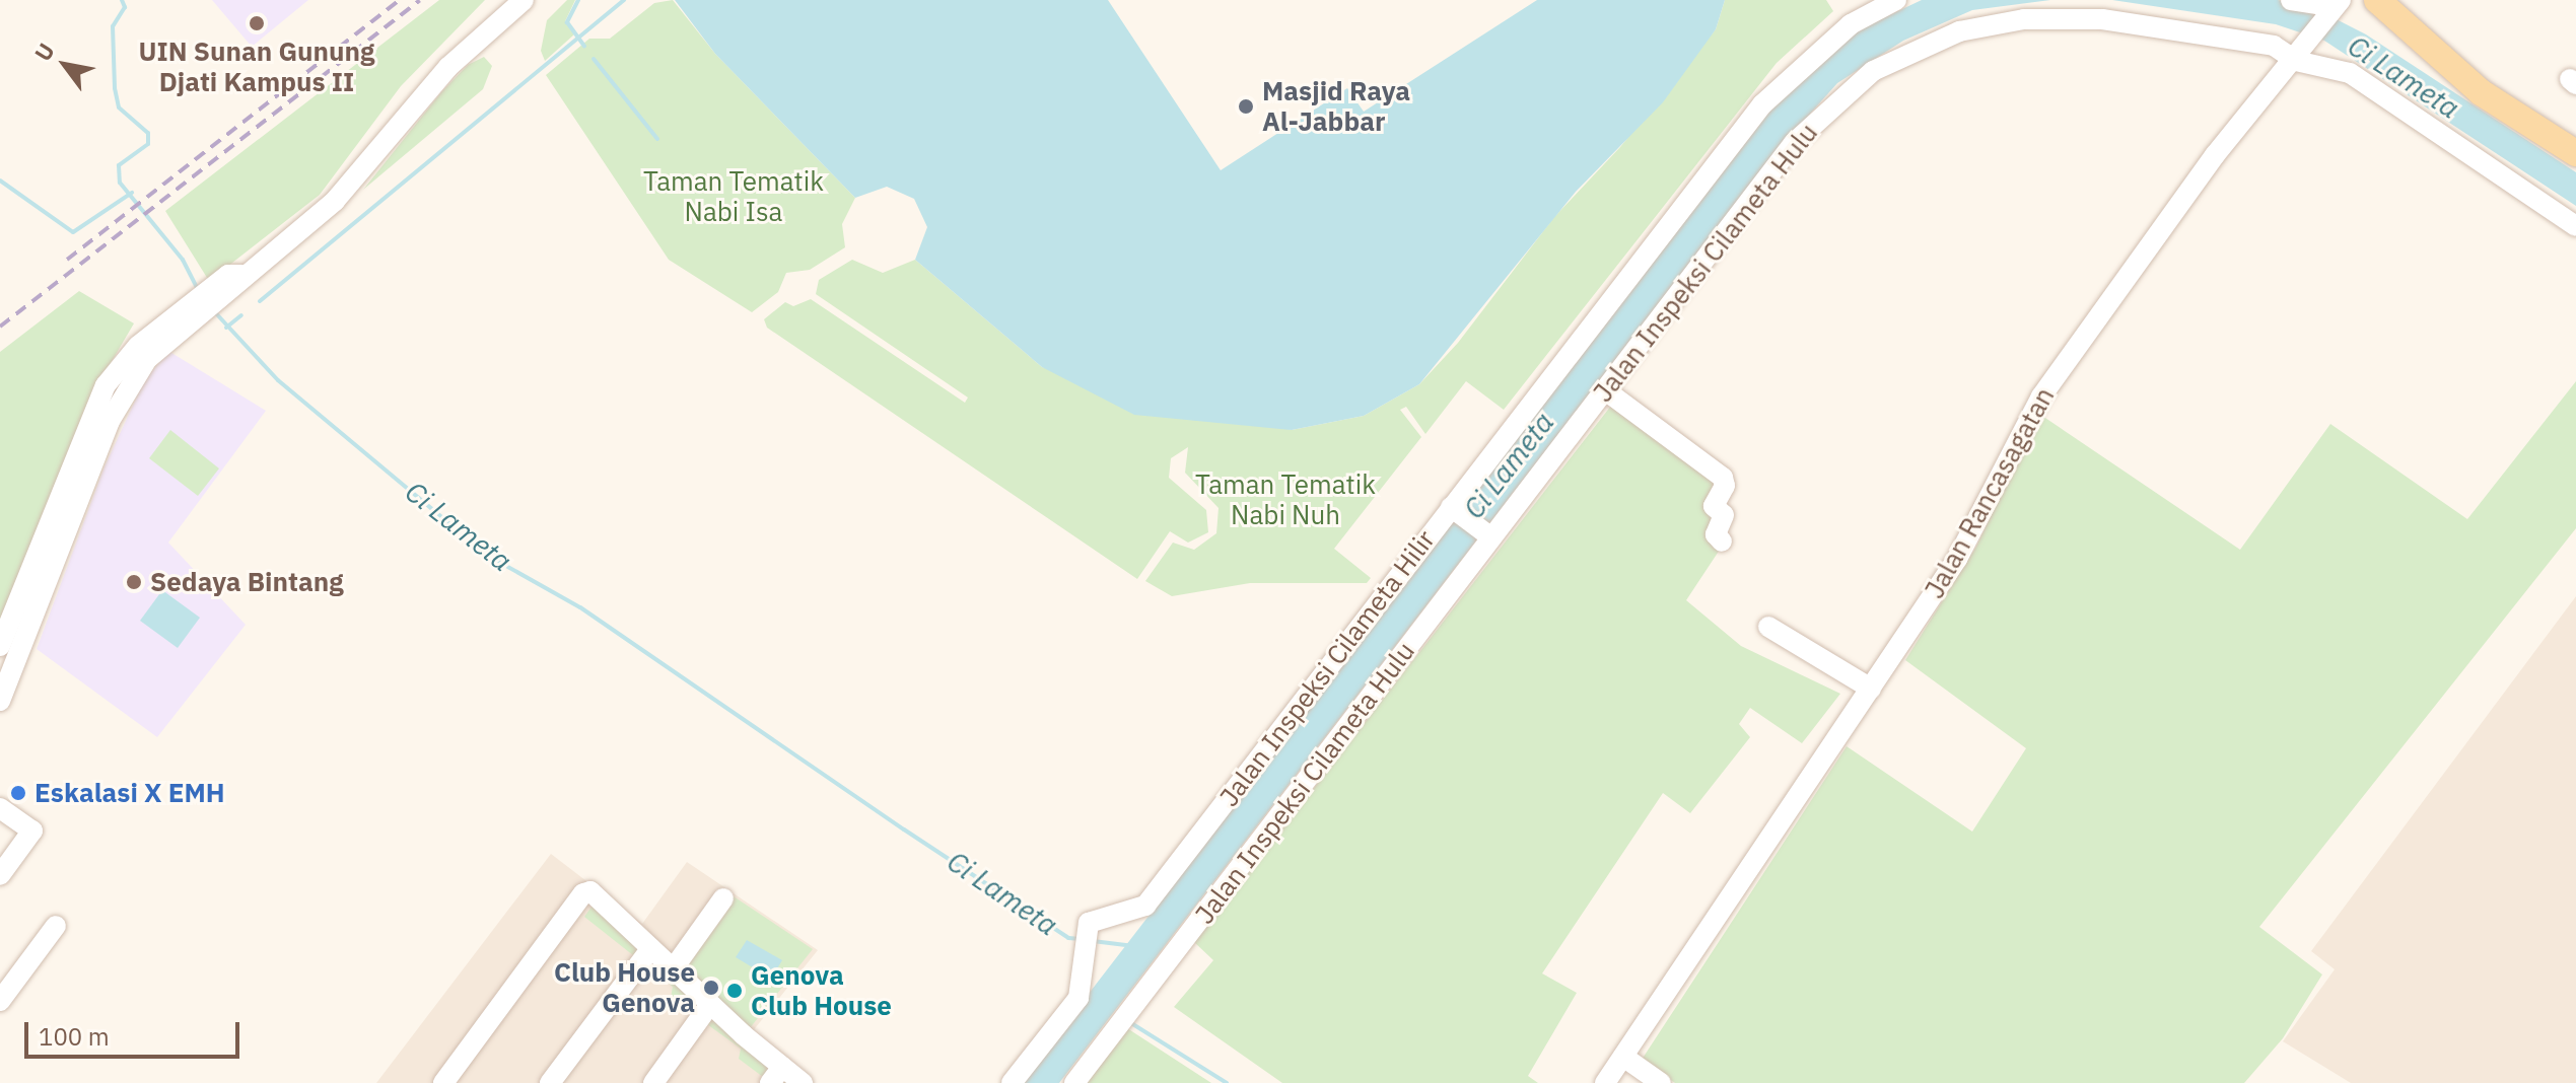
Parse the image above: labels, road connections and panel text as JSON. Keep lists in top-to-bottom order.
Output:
{
  "streets": {
    "street": ["Jalan Inspeksi Cilameta Hulu", "Jalan Rancasagatan", "Jalan Inspeksi Cilameta Hilir"]
  },
  "crossings": [
    ["Jalan Inspeksi Cilameta Hulu", "Jalan Rancasagatan"]
  ],
  "water": ["Ci Lameta"],
  "parks": ["Taman Tematik Nabi Isa", "Taman Tematik Nabi Nuh"],
  "places": [
    "UIN Sunan Gunung Djati Kampus II",
    "Masjid Raya Al-Jabbar",
    "Sedaya Bintang",
    "Eskalasi X EMH",
    "Club House Genova",
    "Genova Club House"
  ],
  "scale_bar": "100 m",
  "north": "top left"
}
